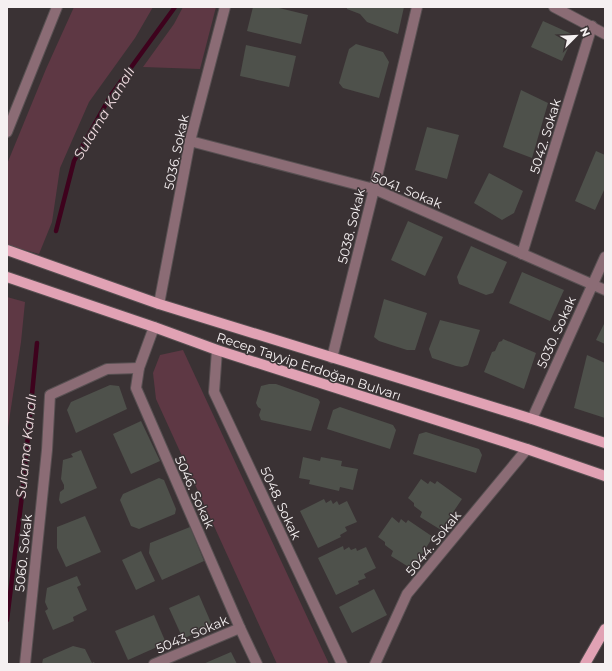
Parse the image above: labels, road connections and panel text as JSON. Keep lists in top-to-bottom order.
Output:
{
  "streets": {
    "main road": ["Recep Tayyip Erdoğan Bulvarı"],
    "street": [
      "5042. Sokak",
      "5036. Sokak",
      "5041. Sokak",
      "5038. Sokak",
      "5030. Sokak",
      "5046. Sokak",
      "5048. Sokak",
      "5044. Sokak",
      "5060. Sokak",
      "5043. Sokak"
    ]
  },
  "crossings": [
    ["5042. Sokak", "5041. Sokak"],
    ["5036. Sokak", "5041. Sokak"],
    ["5036. Sokak", "Recep Tayyip Erdoğan Bulvarı"],
    ["5041. Sokak", "5038. Sokak"],
    ["5041. Sokak", "5030. Sokak"],
    ["5038. Sokak", "Recep Tayyip Erdoğan Bulvarı"],
    ["5030. Sokak", "Recep Tayyip Erdoğan Bulvarı"],
    ["Recep Tayyip Erdoğan Bulvarı", "5046. Sokak"],
    ["Recep Tayyip Erdoğan Bulvarı", "5048. Sokak"],
    ["Recep Tayyip Erdoğan Bulvarı", "5044. Sokak"],
    ["5046. Sokak", "5060. Sokak"],
    ["5046. Sokak", "5043. Sokak"]
  ],
  "water": ["Sulama Kanalı"],
  "north": "top right"
}
